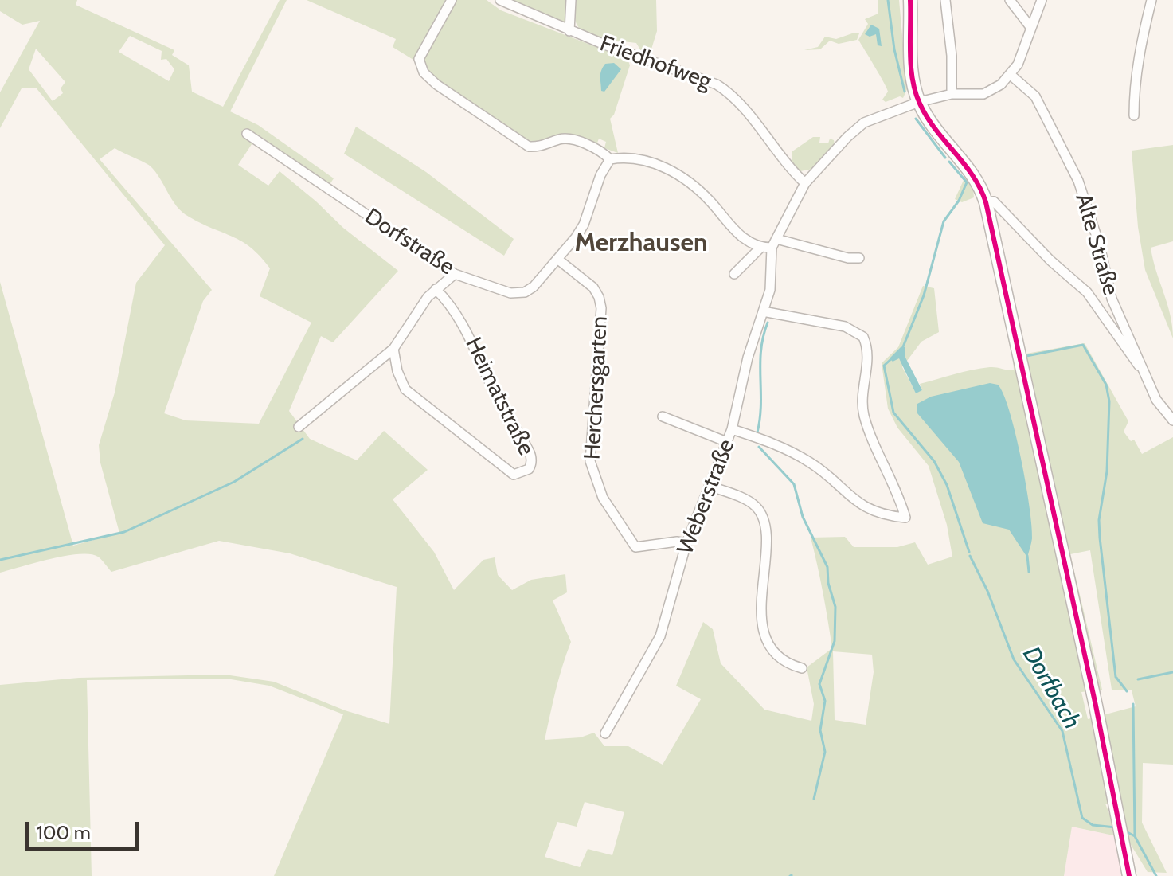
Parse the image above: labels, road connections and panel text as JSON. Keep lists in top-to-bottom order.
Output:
{
  "streets": {
    "street": [
      "Friedhofweg",
      "Dorfstraße",
      "Alte Straße",
      "Herchersgarten",
      "Heimatstraße",
      "Weberstraße"
    ]
  },
  "crossings": [
    ["Dorfstraße", "Herchersgarten"],
    ["Herchersgarten", "Weberstraße"]
  ],
  "districts": ["Merzhausen"],
  "water": ["Dorfbach"],
  "scale_bar": "100 m"
}
